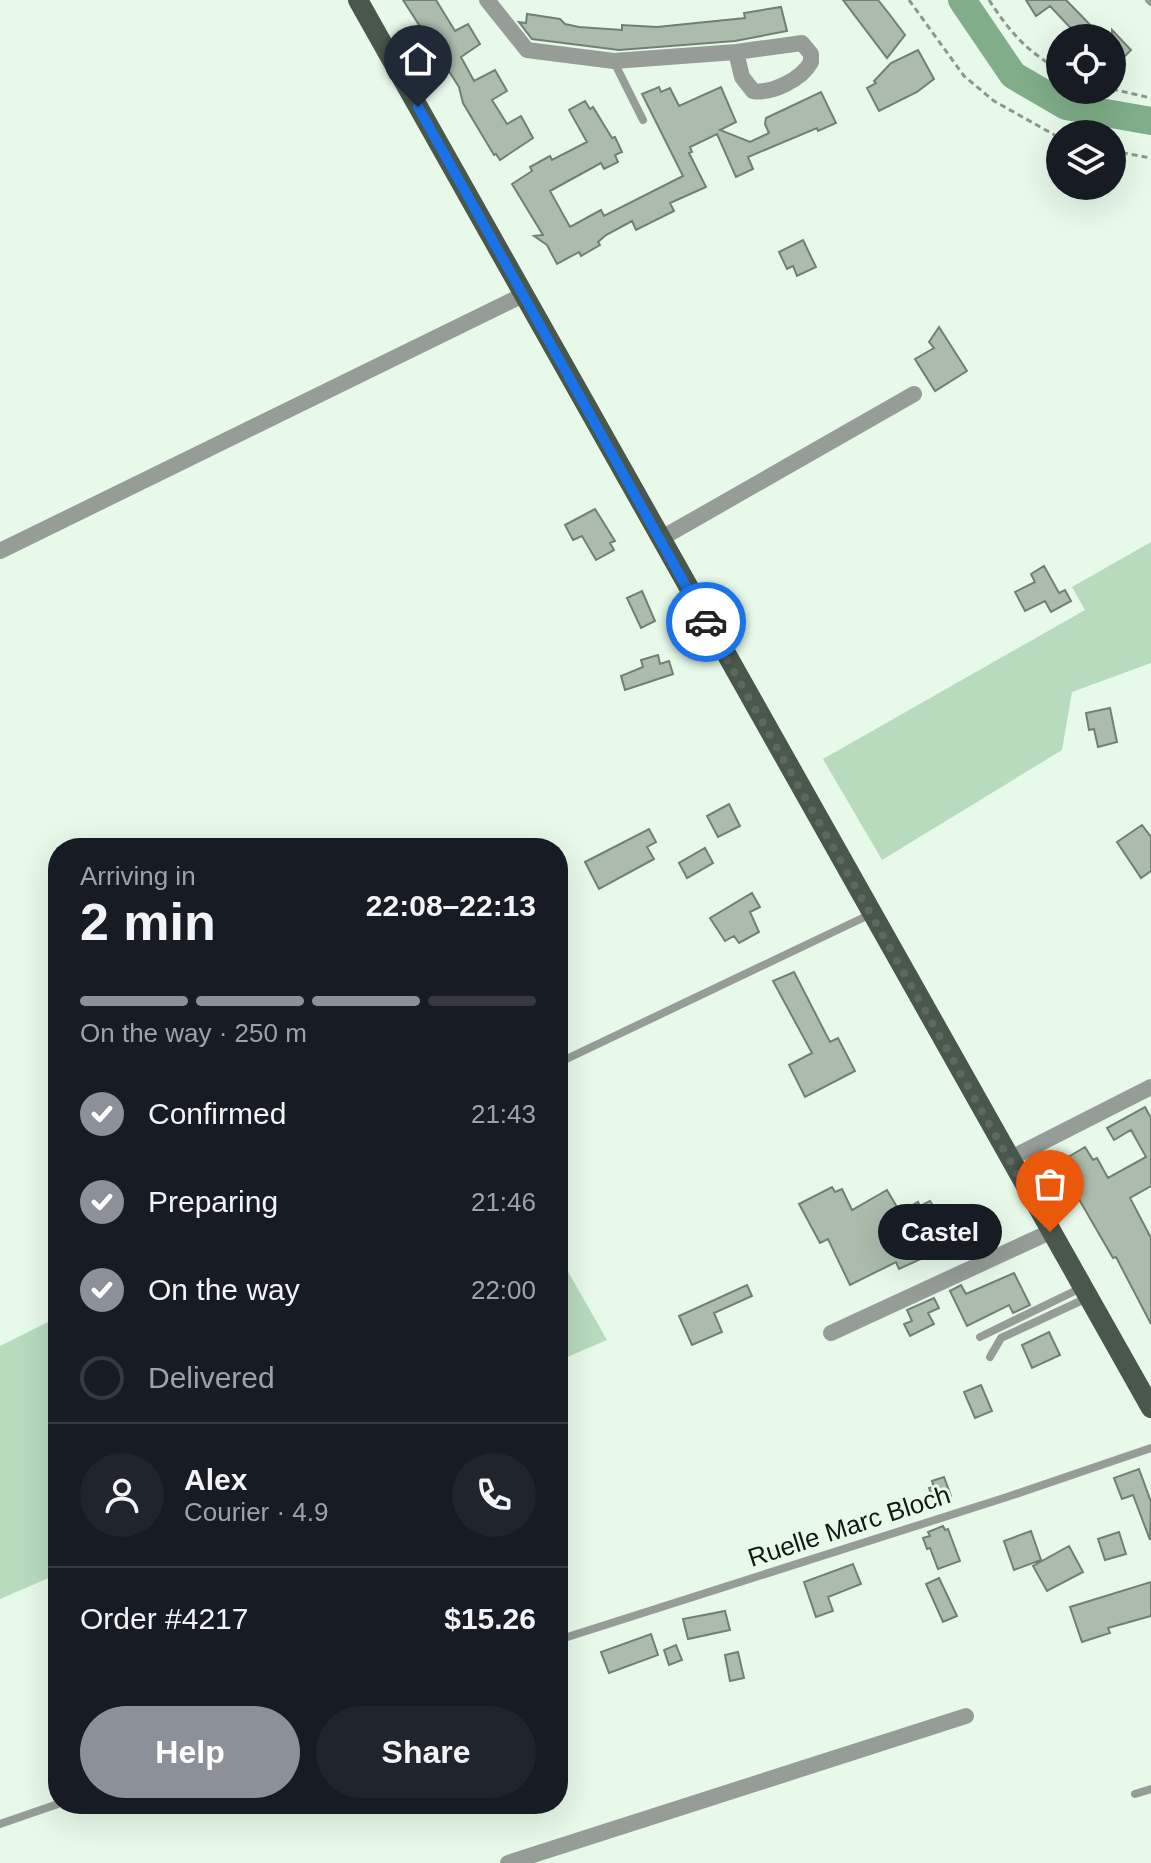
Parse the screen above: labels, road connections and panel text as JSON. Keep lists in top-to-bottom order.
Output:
{
  "streets": {
    "lane": ["Ruelle Marc Bloch"]
  },
  "places": ["Castel"],
  "page": {
    "heading": ["2 min", "Arriving in", "22:08–22:13"],
    "panel": [
      "Alex",
      "Courier · 4.9",
      "Order #4217",
      "$15.26"
    ],
    "bar": "On the way · 250 m",
    "list": [
      ["Confirmed", "21:43"],
      ["Preparing", "21:46"],
      ["On the way", "22:00"],
      "Delivered"
    ],
    "bubble": "Castel",
    "buttons": ["Help", "Share"]
  }
}
